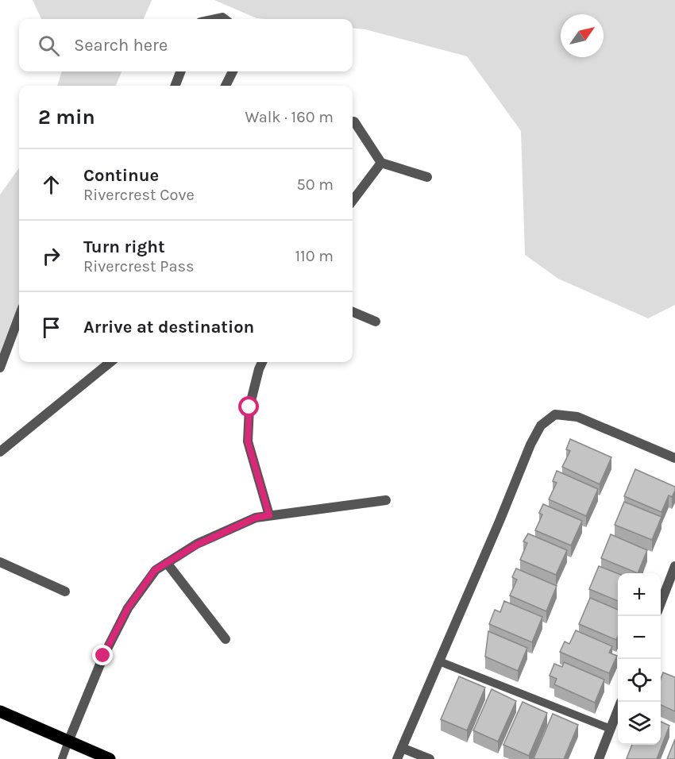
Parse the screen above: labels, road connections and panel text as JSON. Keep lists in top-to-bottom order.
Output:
{
  "north": "top right",
  "page": {
    "search": "Search here",
    "heading": ["2 min", "Walk · 160 m"],
    "list": [
      ["Continue", "Rivercrest Cove", "50 m"],
      ["Turn right", "Rivercrest Pass", "110 m"],
      "Arrive at destination"
    ],
    "map_buttons": ["+", "−"]
  }
}
